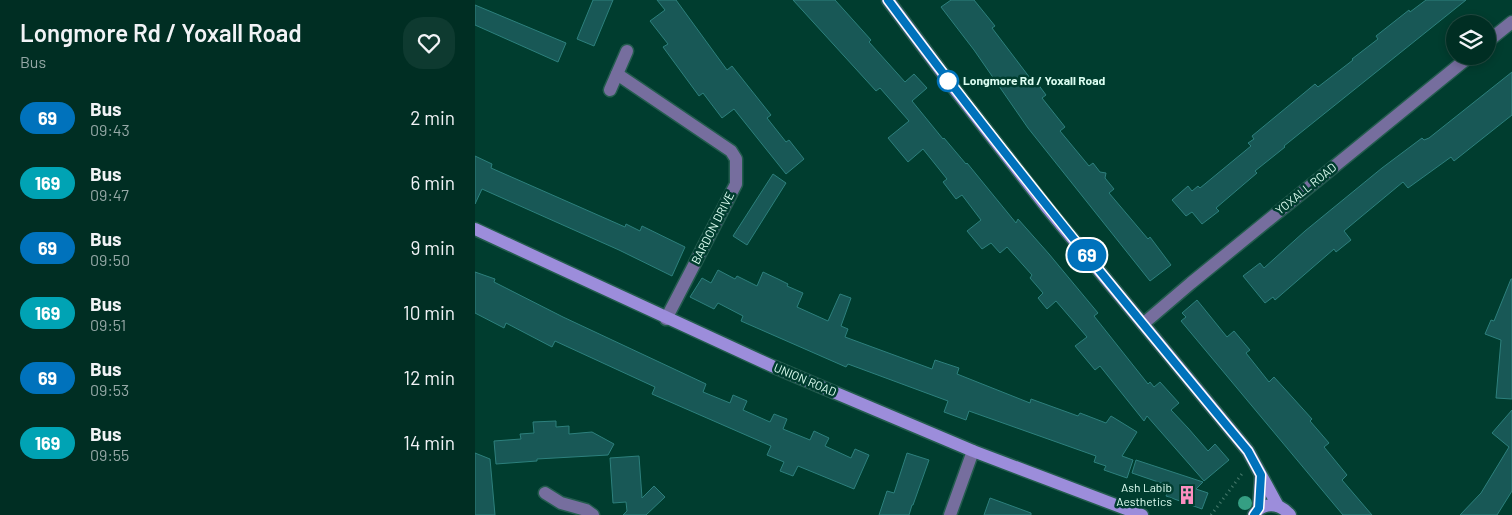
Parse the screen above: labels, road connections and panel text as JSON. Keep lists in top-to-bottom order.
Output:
{
  "streets": {
    "street": ["YOXALL ROAD", "BARDON DRIVE", "UNION ROAD"]
  },
  "crossings": [
    ["BARDON DRIVE", "UNION ROAD"]
  ],
  "places": {
    "other": ["Longmore Rd / Yoxall Road"],
    "building": ["Ash Labib Aesthetics"]
  },
  "lines": ["bus line 69"],
  "page": {
    "heading": ["Longmore Rd / Yoxall Road", "Bus"],
    "on_map": "69",
    "list": [
      {
        "mark": "69",
        "name": "Bus",
        "note": "09:43",
        "value": "2 min"
      },
      {
        "mark": "169",
        "name": "Bus",
        "note": "09:47",
        "value": "6 min"
      },
      {
        "mark": "69",
        "name": "Bus",
        "note": "09:50",
        "value": "9 min"
      },
      {
        "mark": "169",
        "name": "Bus",
        "note": "09:51",
        "value": "10 min"
      },
      {
        "mark": "69",
        "name": "Bus",
        "note": "09:53",
        "value": "12 min"
      },
      {
        "mark": "169",
        "name": "Bus",
        "note": "09:55",
        "value": "14 min"
      }
    ]
  }
}
